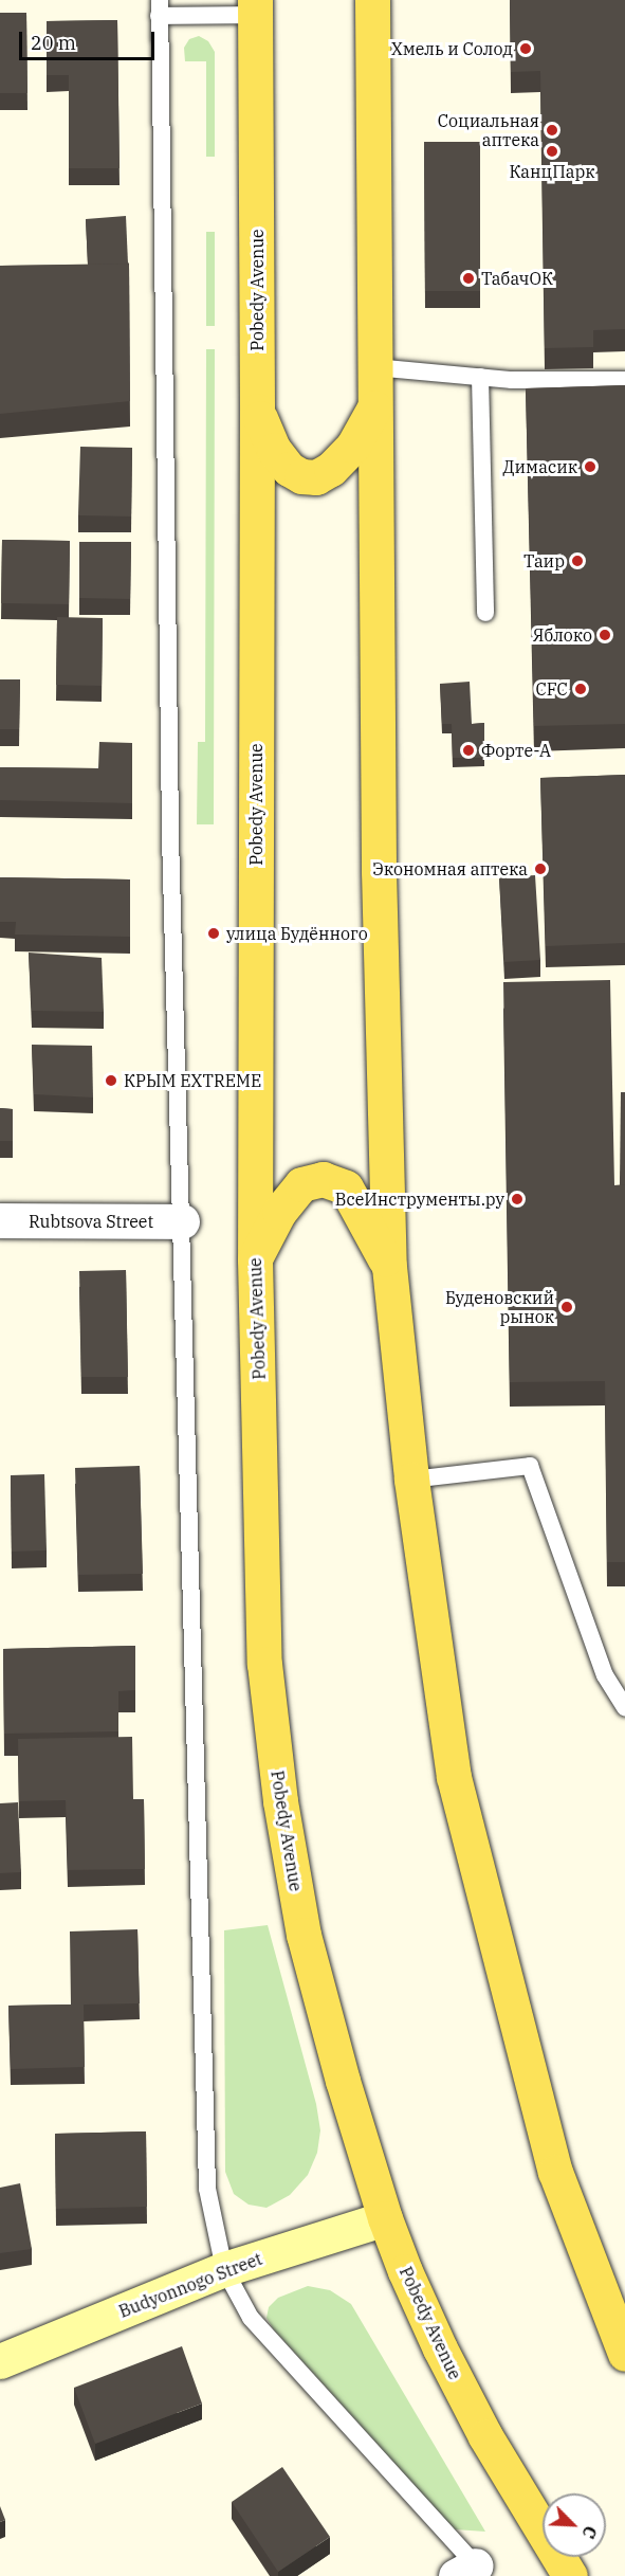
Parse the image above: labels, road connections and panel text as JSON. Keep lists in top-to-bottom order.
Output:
{
  "streets": {
    "main road": ["Pobedy Avenue"],
    "street": ["Rubtsova Street", "Budyonnogo Street"]
  },
  "crossings": [
    ["Pobedy Avenue", "Budyonnogo Street"]
  ],
  "places": [
    "Хмель и Солод",
    "Социальная аптека",
    "КанцПарк",
    "ТабачОК",
    "Димасик",
    "Таир",
    "Яблоко",
    "CFC",
    "Форте-А",
    "Экономная аптека",
    "улица Будённого",
    "КРЫМ EXTREME",
    "ВсеИнструменты.ру",
    "Буденовский рынок"
  ],
  "scale_bar": "20 m",
  "north": "bottom right"
}
